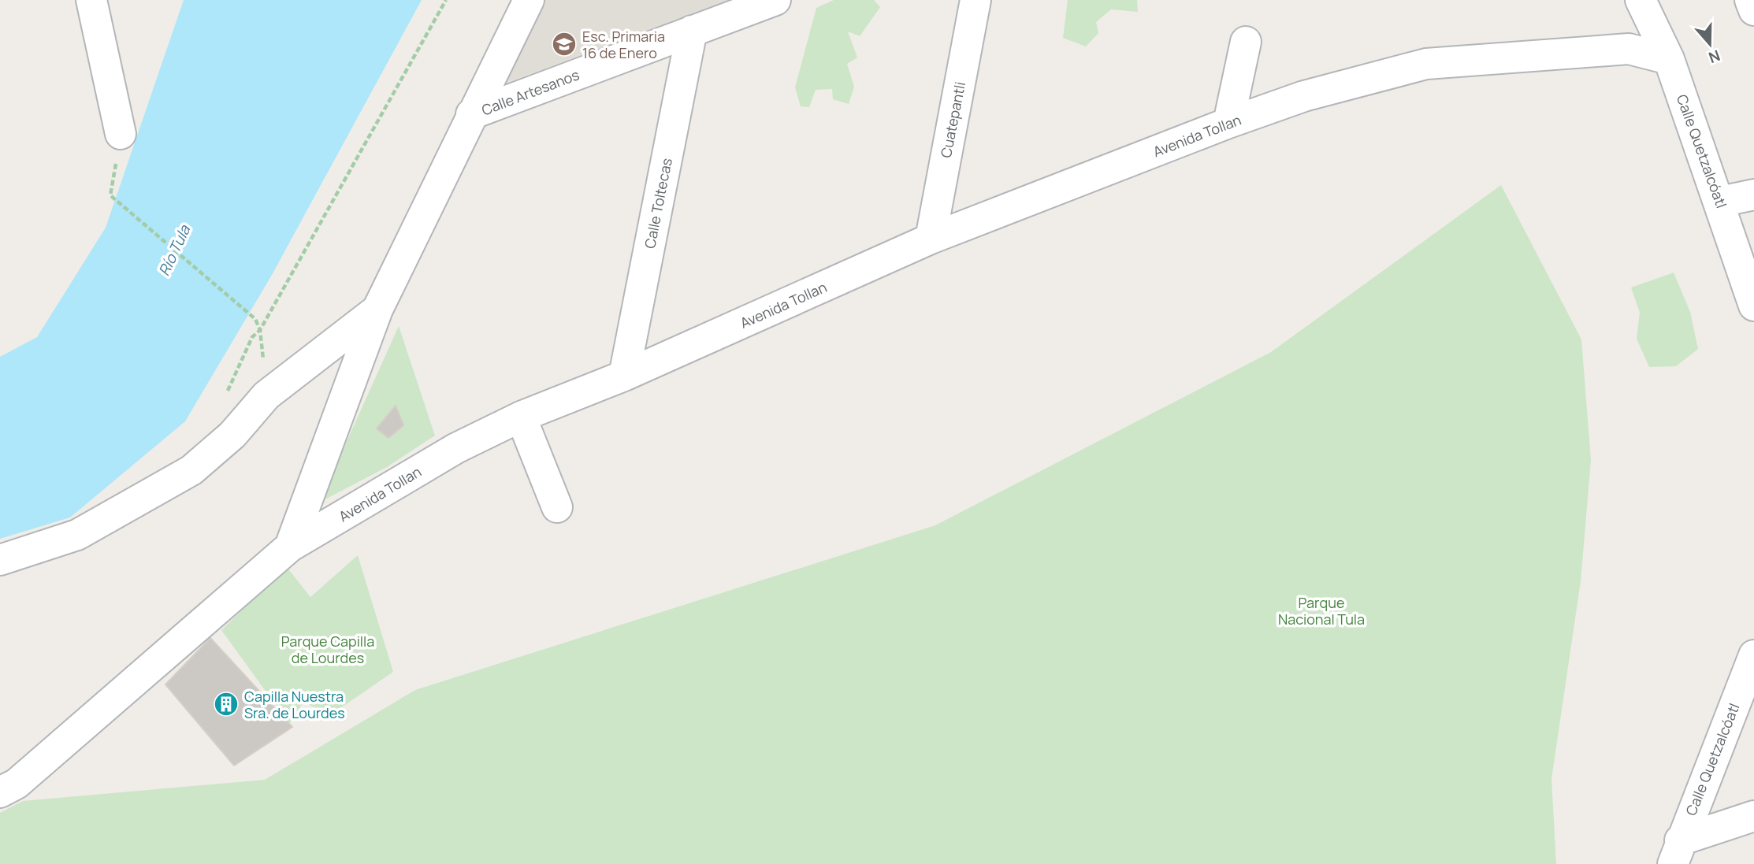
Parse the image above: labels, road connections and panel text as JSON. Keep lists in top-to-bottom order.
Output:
{
  "streets": {
    "street": [
      "Calle Artesanos",
      "Cuatepantli",
      "Avenida Tollan",
      "Calle Quetzalcóatl",
      "Calle Toltecas"
    ]
  },
  "crossings": [
    ["Calle Artesanos", "Calle Toltecas"],
    ["Cuatepantli", "Avenida Tollan"],
    ["Avenida Tollan", "Calle Quetzalcóatl"],
    ["Avenida Tollan", "Calle Toltecas"]
  ],
  "water": ["Río Tula"],
  "parks": ["Parque Nacional Tula", "Parque Capilla de Lourdes"],
  "places": {
    "school or university": ["Esc. Primaria 16 de Enero"],
    "building": ["Capilla Nuestra Sra. de Lourdes"]
  },
  "north": "bottom"
}
